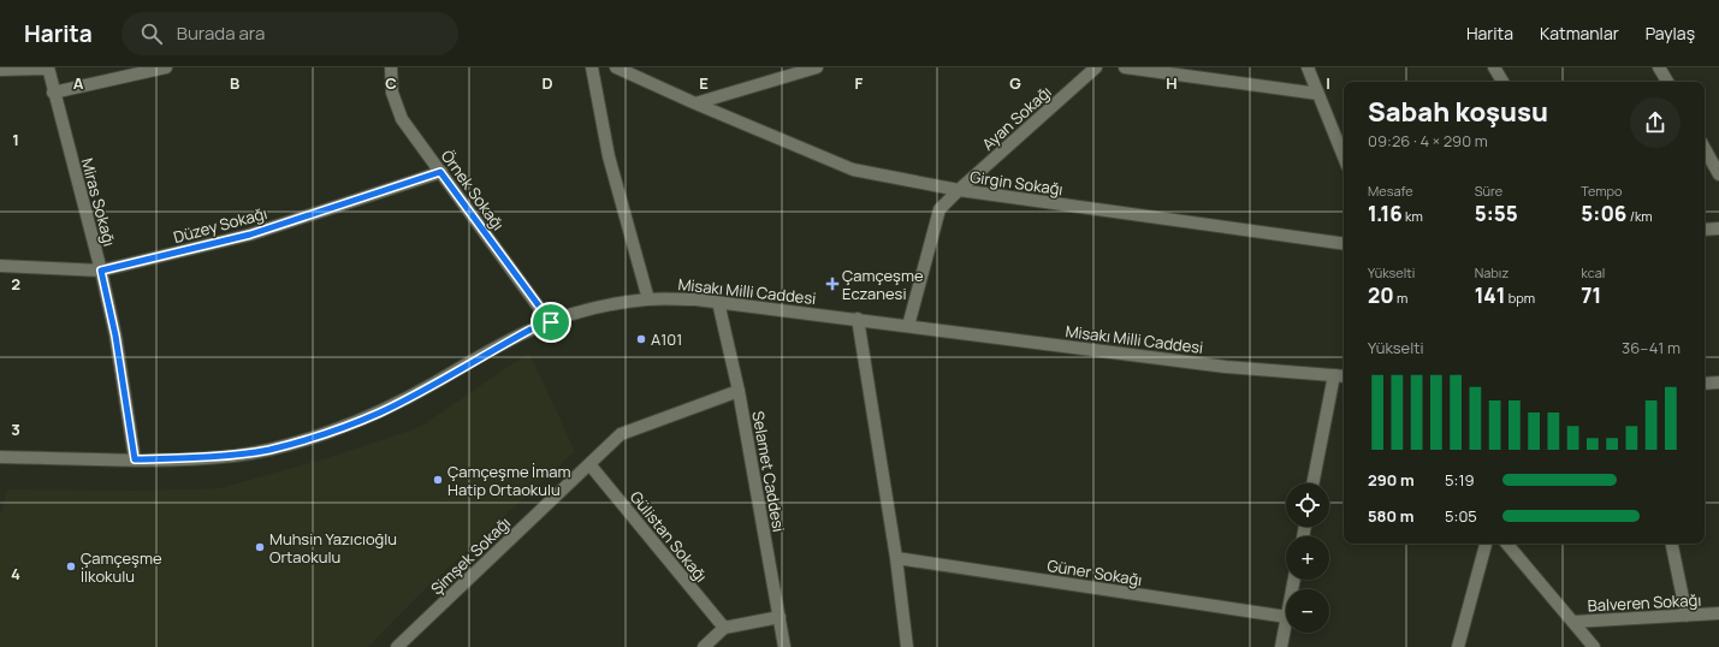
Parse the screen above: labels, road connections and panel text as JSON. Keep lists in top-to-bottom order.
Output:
{
  "streets": {
    "street": [
      "Ayan Sokağı",
      "Girgin Sokağı",
      "Örnek Sokağı",
      "Miras Sokağı",
      "Düzey Sokağı",
      "Misakı Milli Caddesi",
      "Selamet Caddesi",
      "Gülistan Sokağı",
      "Şimşek Sokağı",
      "Güner Sokağı",
      "Balveren Sokağı"
    ]
  },
  "crossings": [
    ["Ayan Sokağı", "Girgin Sokağı"],
    ["Ayan Sokağı", "Misakı Milli Caddesi"],
    ["Örnek Sokağı", "Düzey Sokağı"],
    ["Örnek Sokağı", "Misakı Milli Caddesi"],
    ["Miras Sokağı", "Düzey Sokağı"],
    ["Miras Sokağı", "Misakı Milli Caddesi"],
    ["Misakı Milli Caddesi", "Selamet Caddesi"],
    ["Selamet Caddesi", "Şimşek Sokağı"],
    ["Gülistan Sokağı", "Şimşek Sokağı"]
  ],
  "places": {
    "health": ["Çamçeşme Eczanesi"],
    "other": [
      "A101",
      "Çamçeşme İmam Hatip Ortaokulu",
      "Muhsin Yazıcıoğlu Ortaokulu",
      "Çamçeşme İlkokulu"
    ]
  },
  "page": {
    "header": "Harita",
    "search": "Burada ara",
    "nav": ["Harita", "Katmanlar", "Paylaş"],
    "heading": ["Sabah koşusu", "09:26 · 4 × 290 m"],
    "stats": [
      ["Mesafe", "1.16 km"],
      ["Süre", "5:55"],
      ["Tempo", "5:06 /km"],
      ["Yükselti", "20 m"],
      ["Nabız", "141 bpm"],
      ["kcal", "71"]
    ],
    "chart": ["Yükselti", "36–41 m"],
    "list": [
      {
        "name": "290 m",
        "note": "5:19"
      },
      {
        "name": "580 m",
        "note": "5:05"
      }
    ],
    "map_buttons": ["+", "−"]
  },
  "grid": {
    "columns": [
      "A",
      "B",
      "C",
      "D",
      "E",
      "F",
      "G",
      "H",
      "I"
    ],
    "rows": [
      "1",
      "2",
      "3",
      "4"
    ]
  }
}
